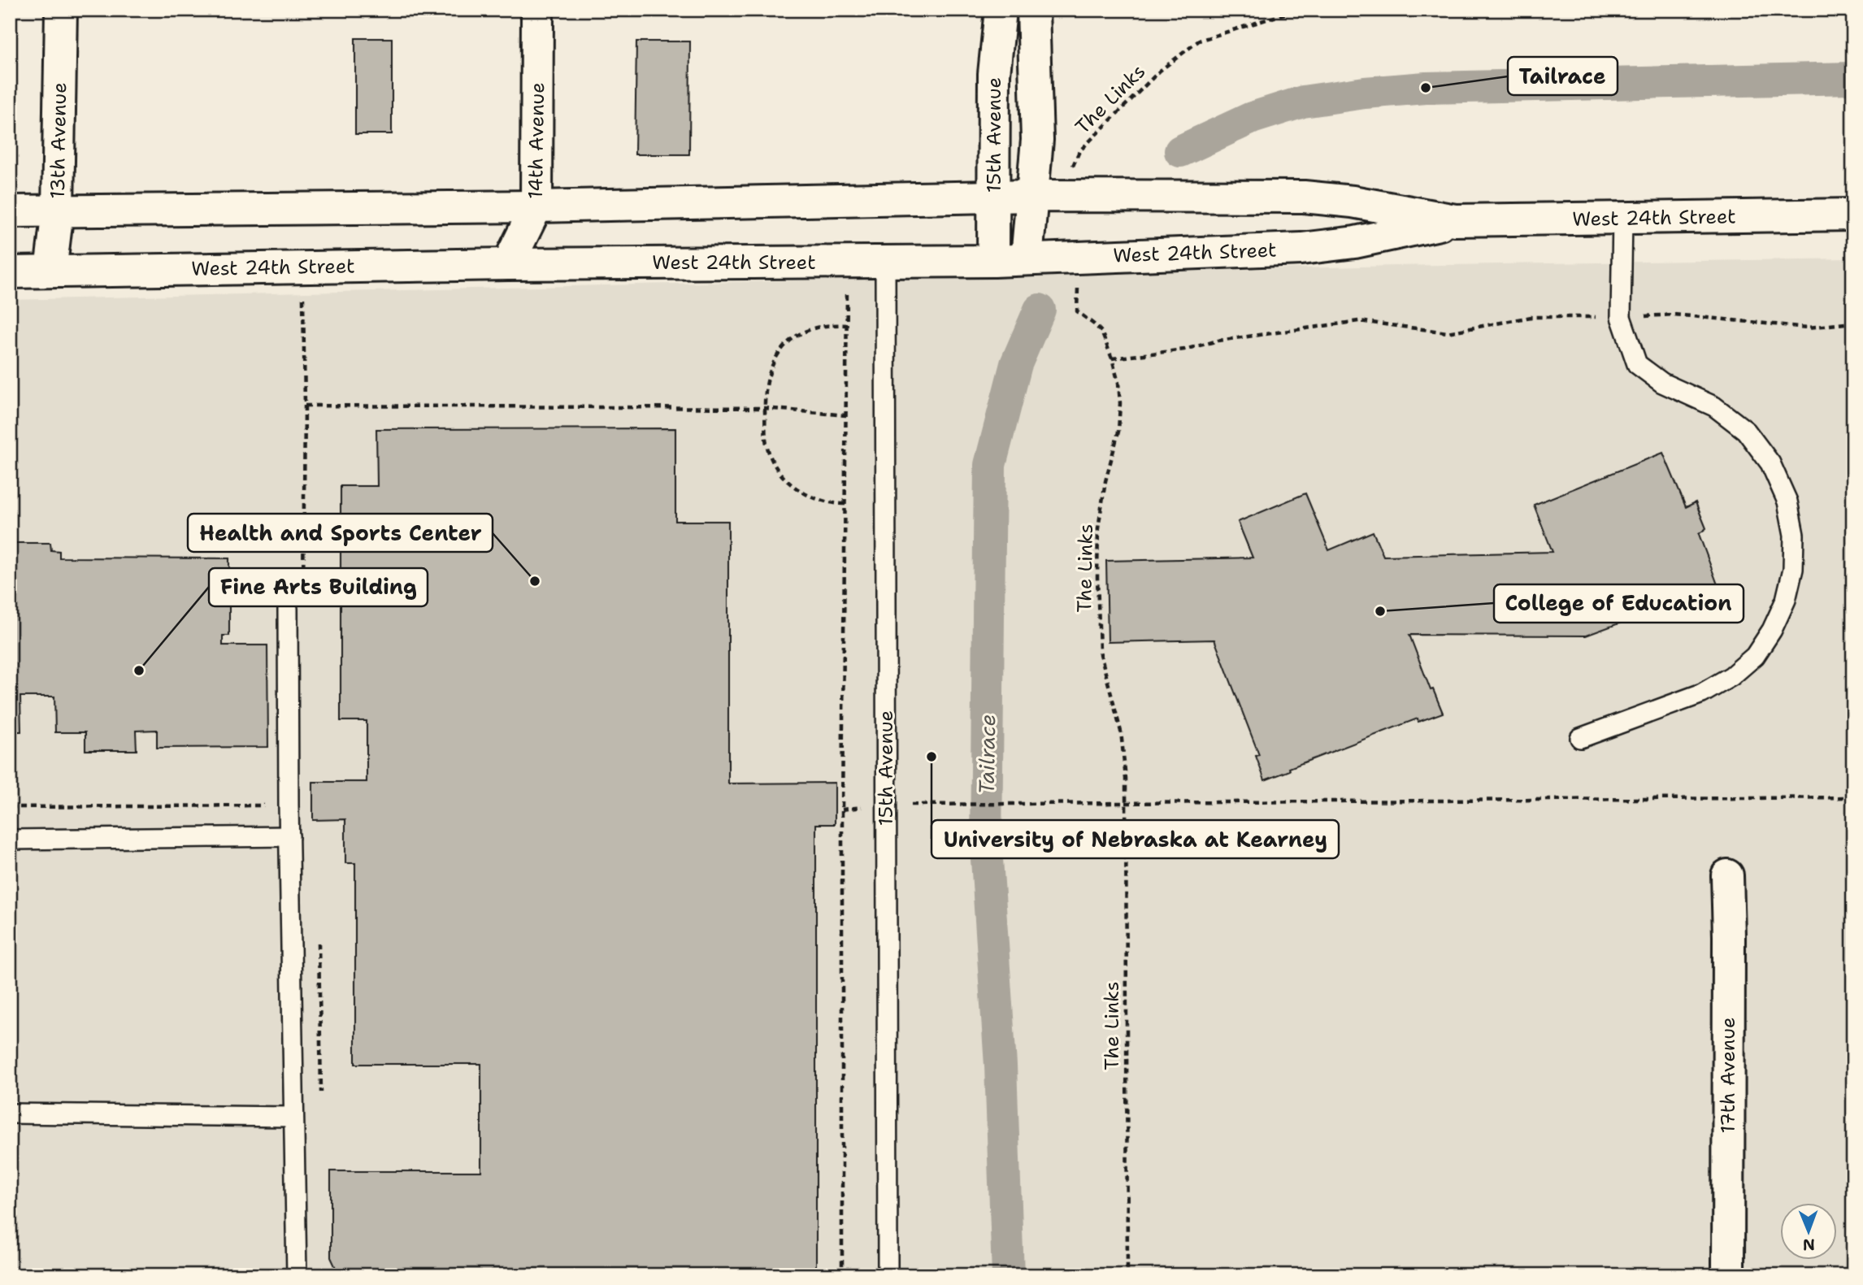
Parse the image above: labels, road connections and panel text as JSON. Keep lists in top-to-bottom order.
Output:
{
  "streets": {
    "main road": [
      "15th Avenue",
      "13th Avenue",
      "14th Avenue",
      "West 24th Street",
      "17th Avenue"
    ],
    "path": ["The Links"]
  },
  "crossings": [
    ["The Links", "West 24th Street"],
    ["15th Avenue", "West 24th Street"],
    ["13th Avenue", "West 24th Street"],
    ["14th Avenue", "West 24th Street"]
  ],
  "water": ["Tailrace"],
  "places": [
    "Tailrace",
    "Health and Sports Center",
    "College of Education",
    "Fine Arts Building",
    "University of Nebraska at Kearney"
  ],
  "north": "bottom"
}
